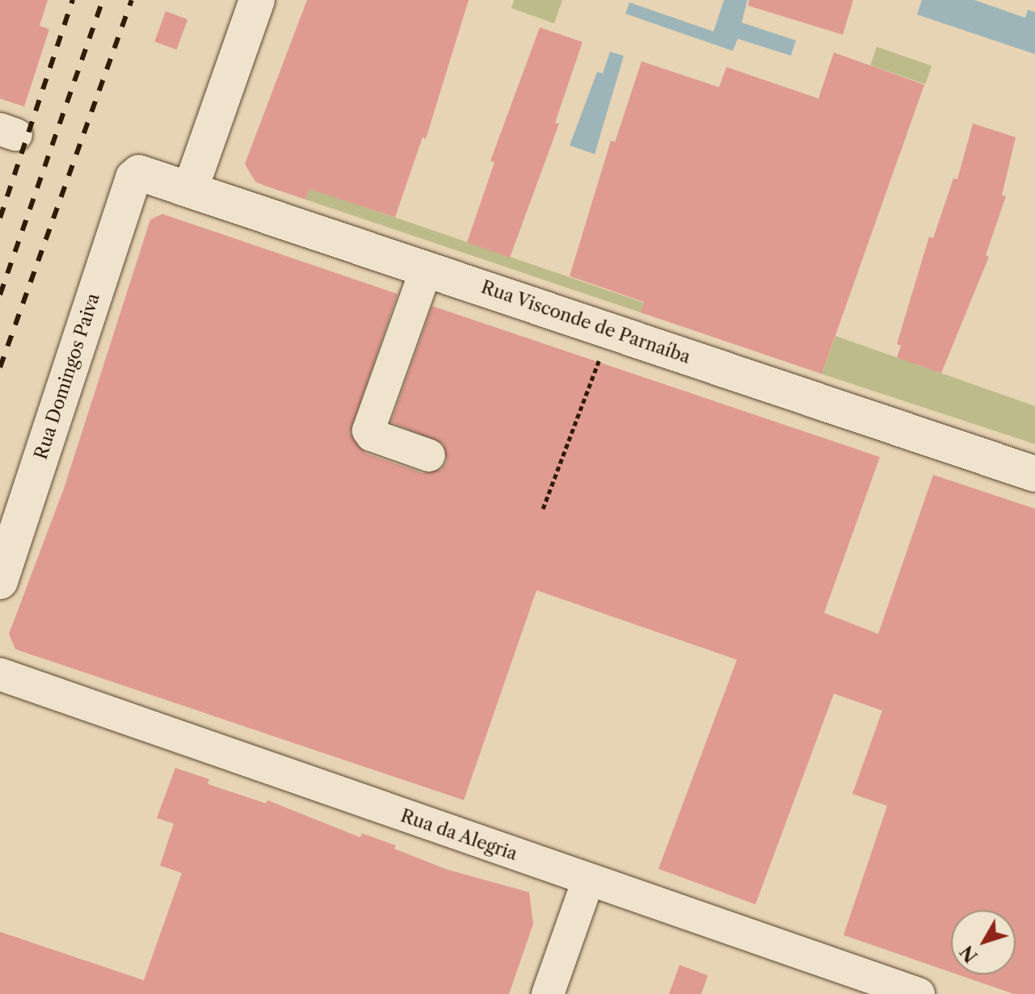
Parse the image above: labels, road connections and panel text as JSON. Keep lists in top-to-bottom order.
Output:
{
  "streets": {
    "street": ["Rua Visconde de Parnaíba", "Rua Domingos Paiva", "Rua da Alegria"]
  },
  "crossings": [
    ["Rua Visconde de Parnaíba", "Rua Domingos Paiva"]
  ],
  "north": "bottom left"
}
